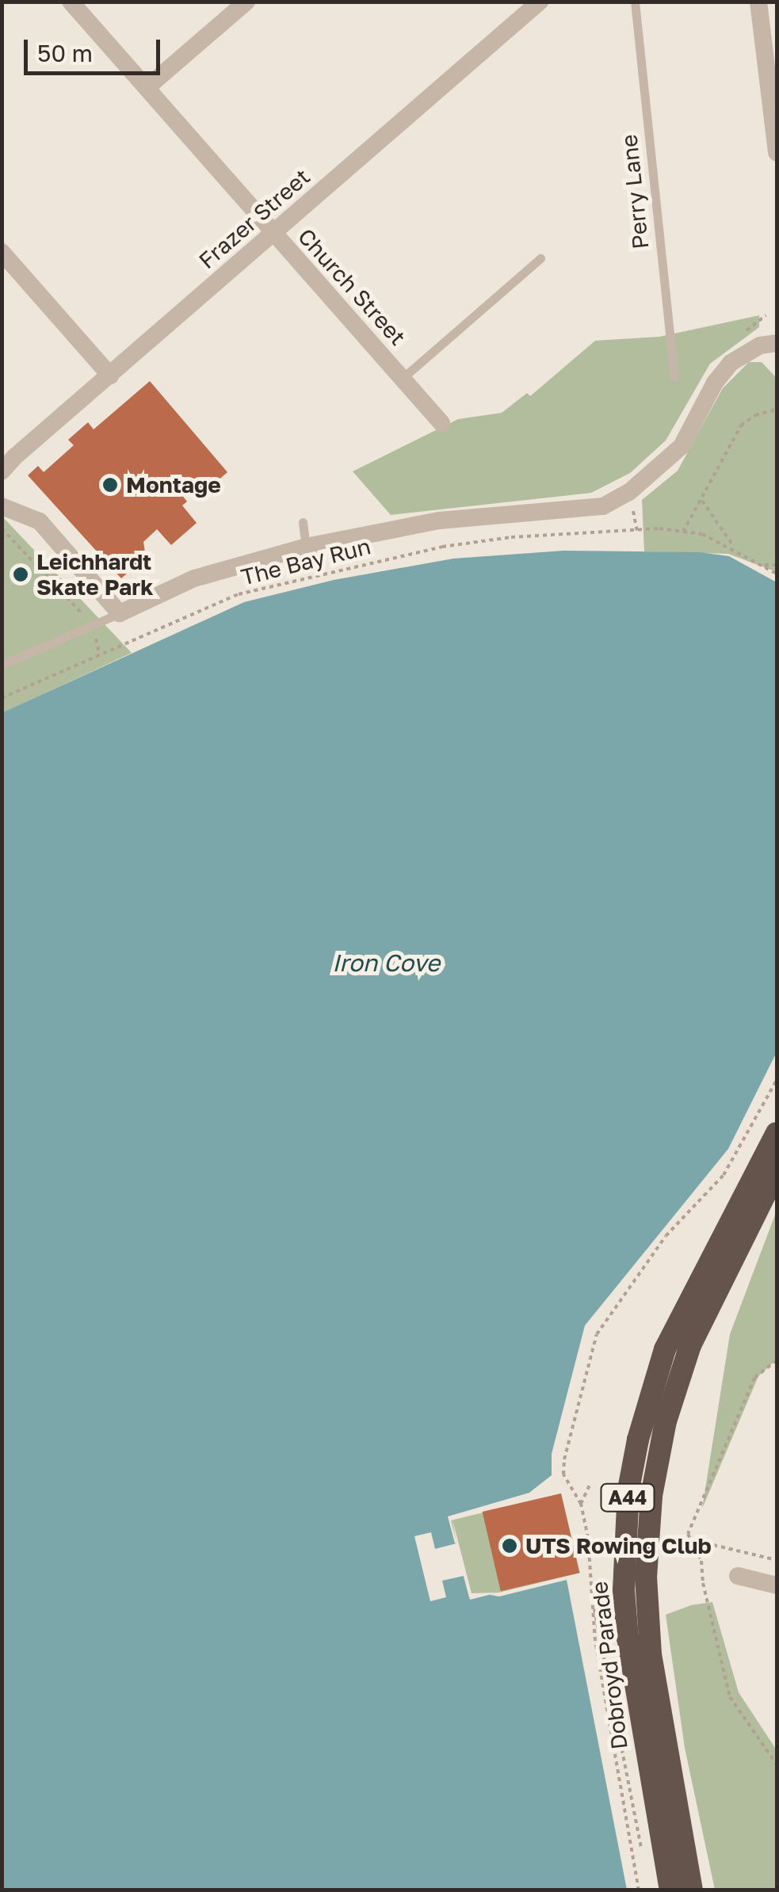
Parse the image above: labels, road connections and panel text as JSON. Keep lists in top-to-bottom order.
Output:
{
  "streets": {
    "highway": ["A44", "Dobroyd Parade"],
    "street": ["Frazer Street", "Church Street"],
    "lane": ["Perry Lane"],
    "path": ["The Bay Run"]
  },
  "crossings": [
    ["Frazer Street", "Church Street"]
  ],
  "water": ["Iron Cove"],
  "places": ["Montage", "Leichhardt Skate Park", "UTS Rowing Club"],
  "scale_bar": "50 m"
}
